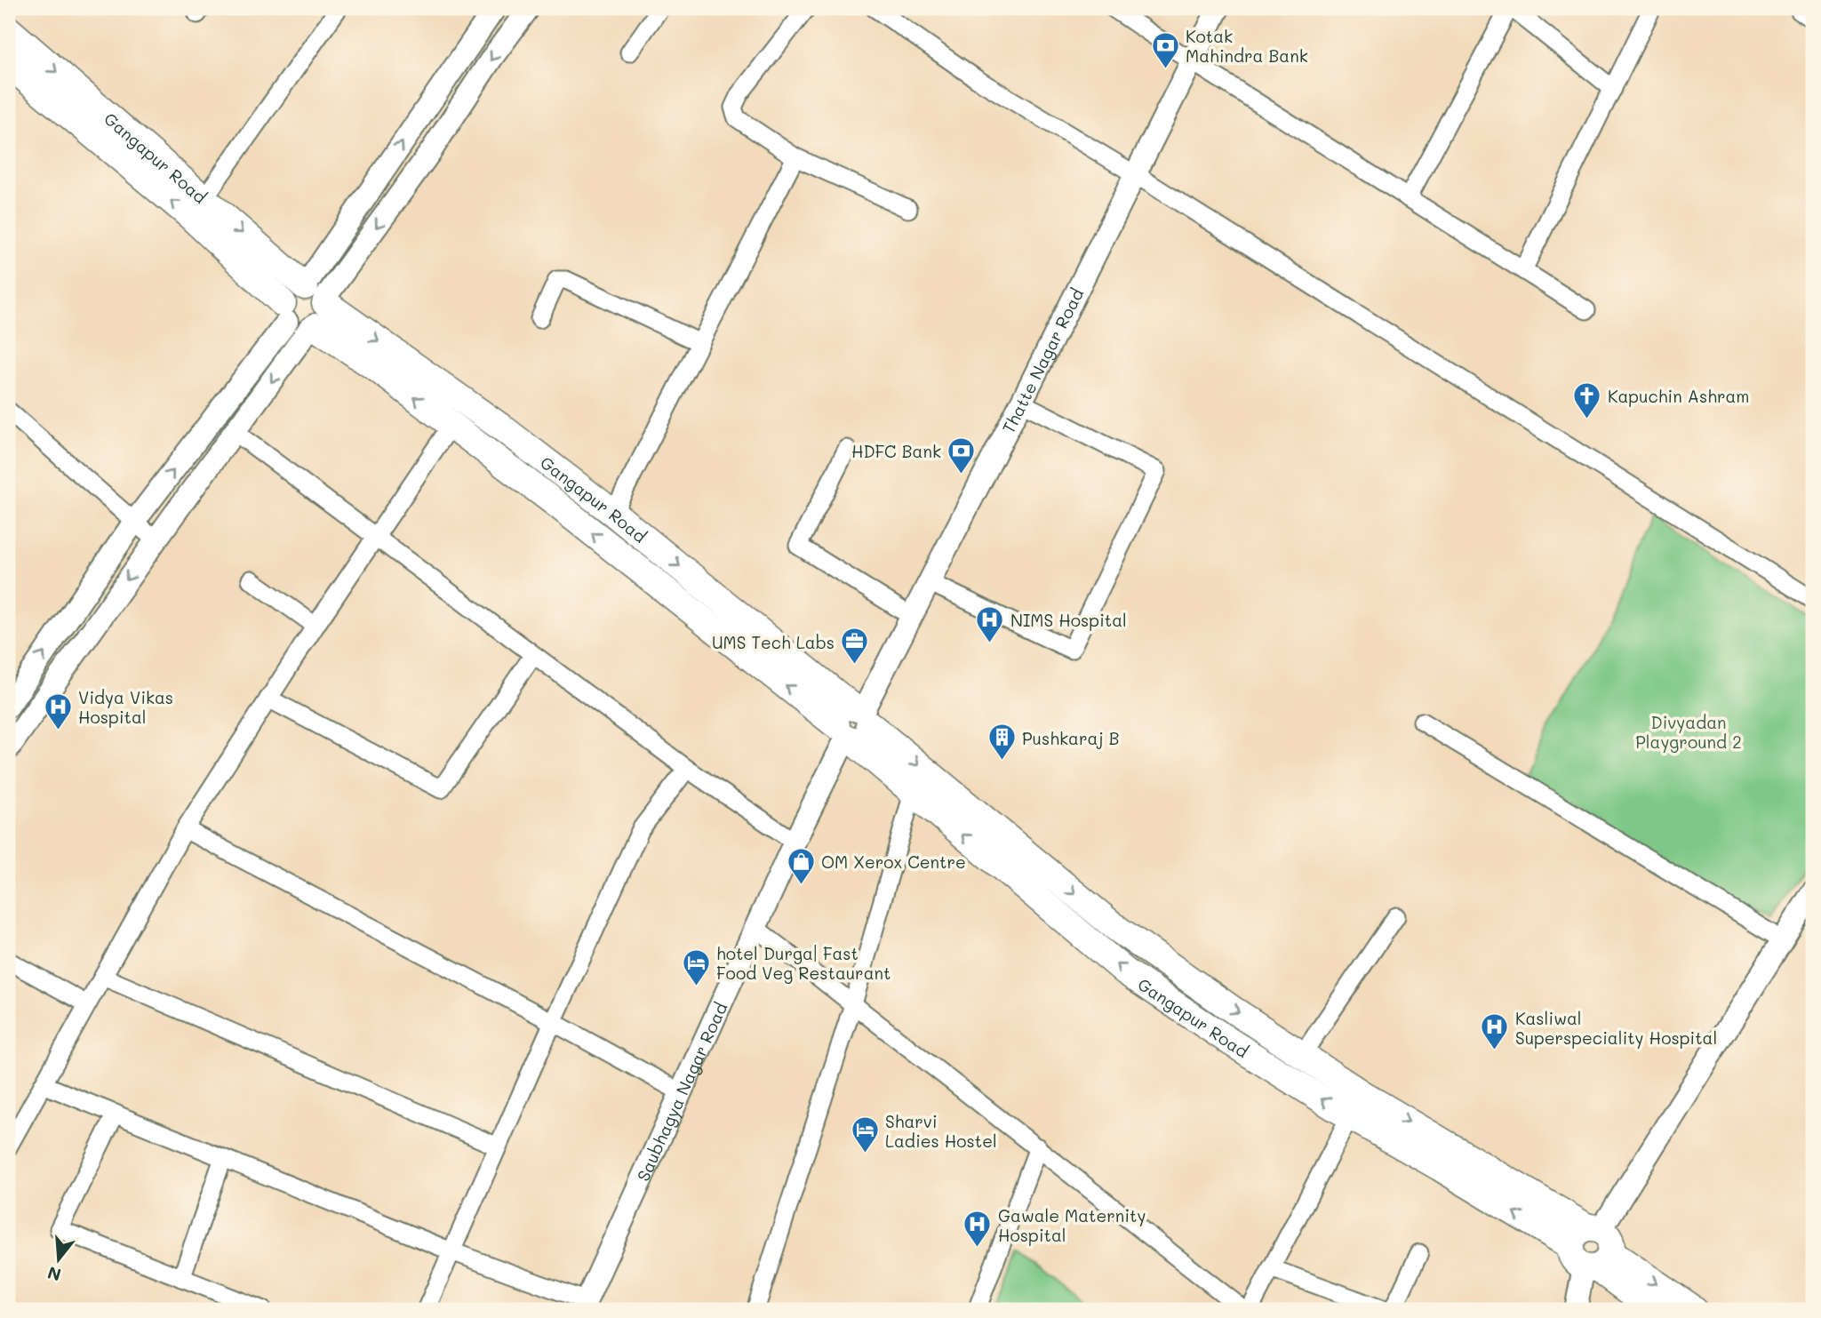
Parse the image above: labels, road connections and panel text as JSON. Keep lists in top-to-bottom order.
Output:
{
  "streets": {
    "main road": ["Gangapur Road"],
    "street": ["Thatte Nagar Road", "Saubhagya Nagar Road"]
  },
  "crossings": [
    ["Gangapur Road", "Thatte Nagar Road"],
    ["Gangapur Road", "Saubhagya Nagar Road"],
    ["Thatte Nagar Road", "Saubhagya Nagar Road"]
  ],
  "parks": ["Divyadan Playground 2"],
  "places": {
    "bank": ["Kotak Mahindra Bank", "HDFC Bank"],
    "church": ["Kapuchin Ashram"],
    "hospital": [
      "NIMS Hospital",
      "Vidya Vikas Hospital",
      "Kasliwal Superspeciality Hospital",
      "Gawale Maternity Hospital"
    ],
    "office": ["UMS Tech Labs"],
    "building": ["Pushkaraj B"],
    "shop": ["OM Xerox Centre"],
    "hotel": ["hotel Durga| Fast Food Veg Restaurant", "Sharvi Ladies Hostel"]
  },
  "north": "bottom"
}
